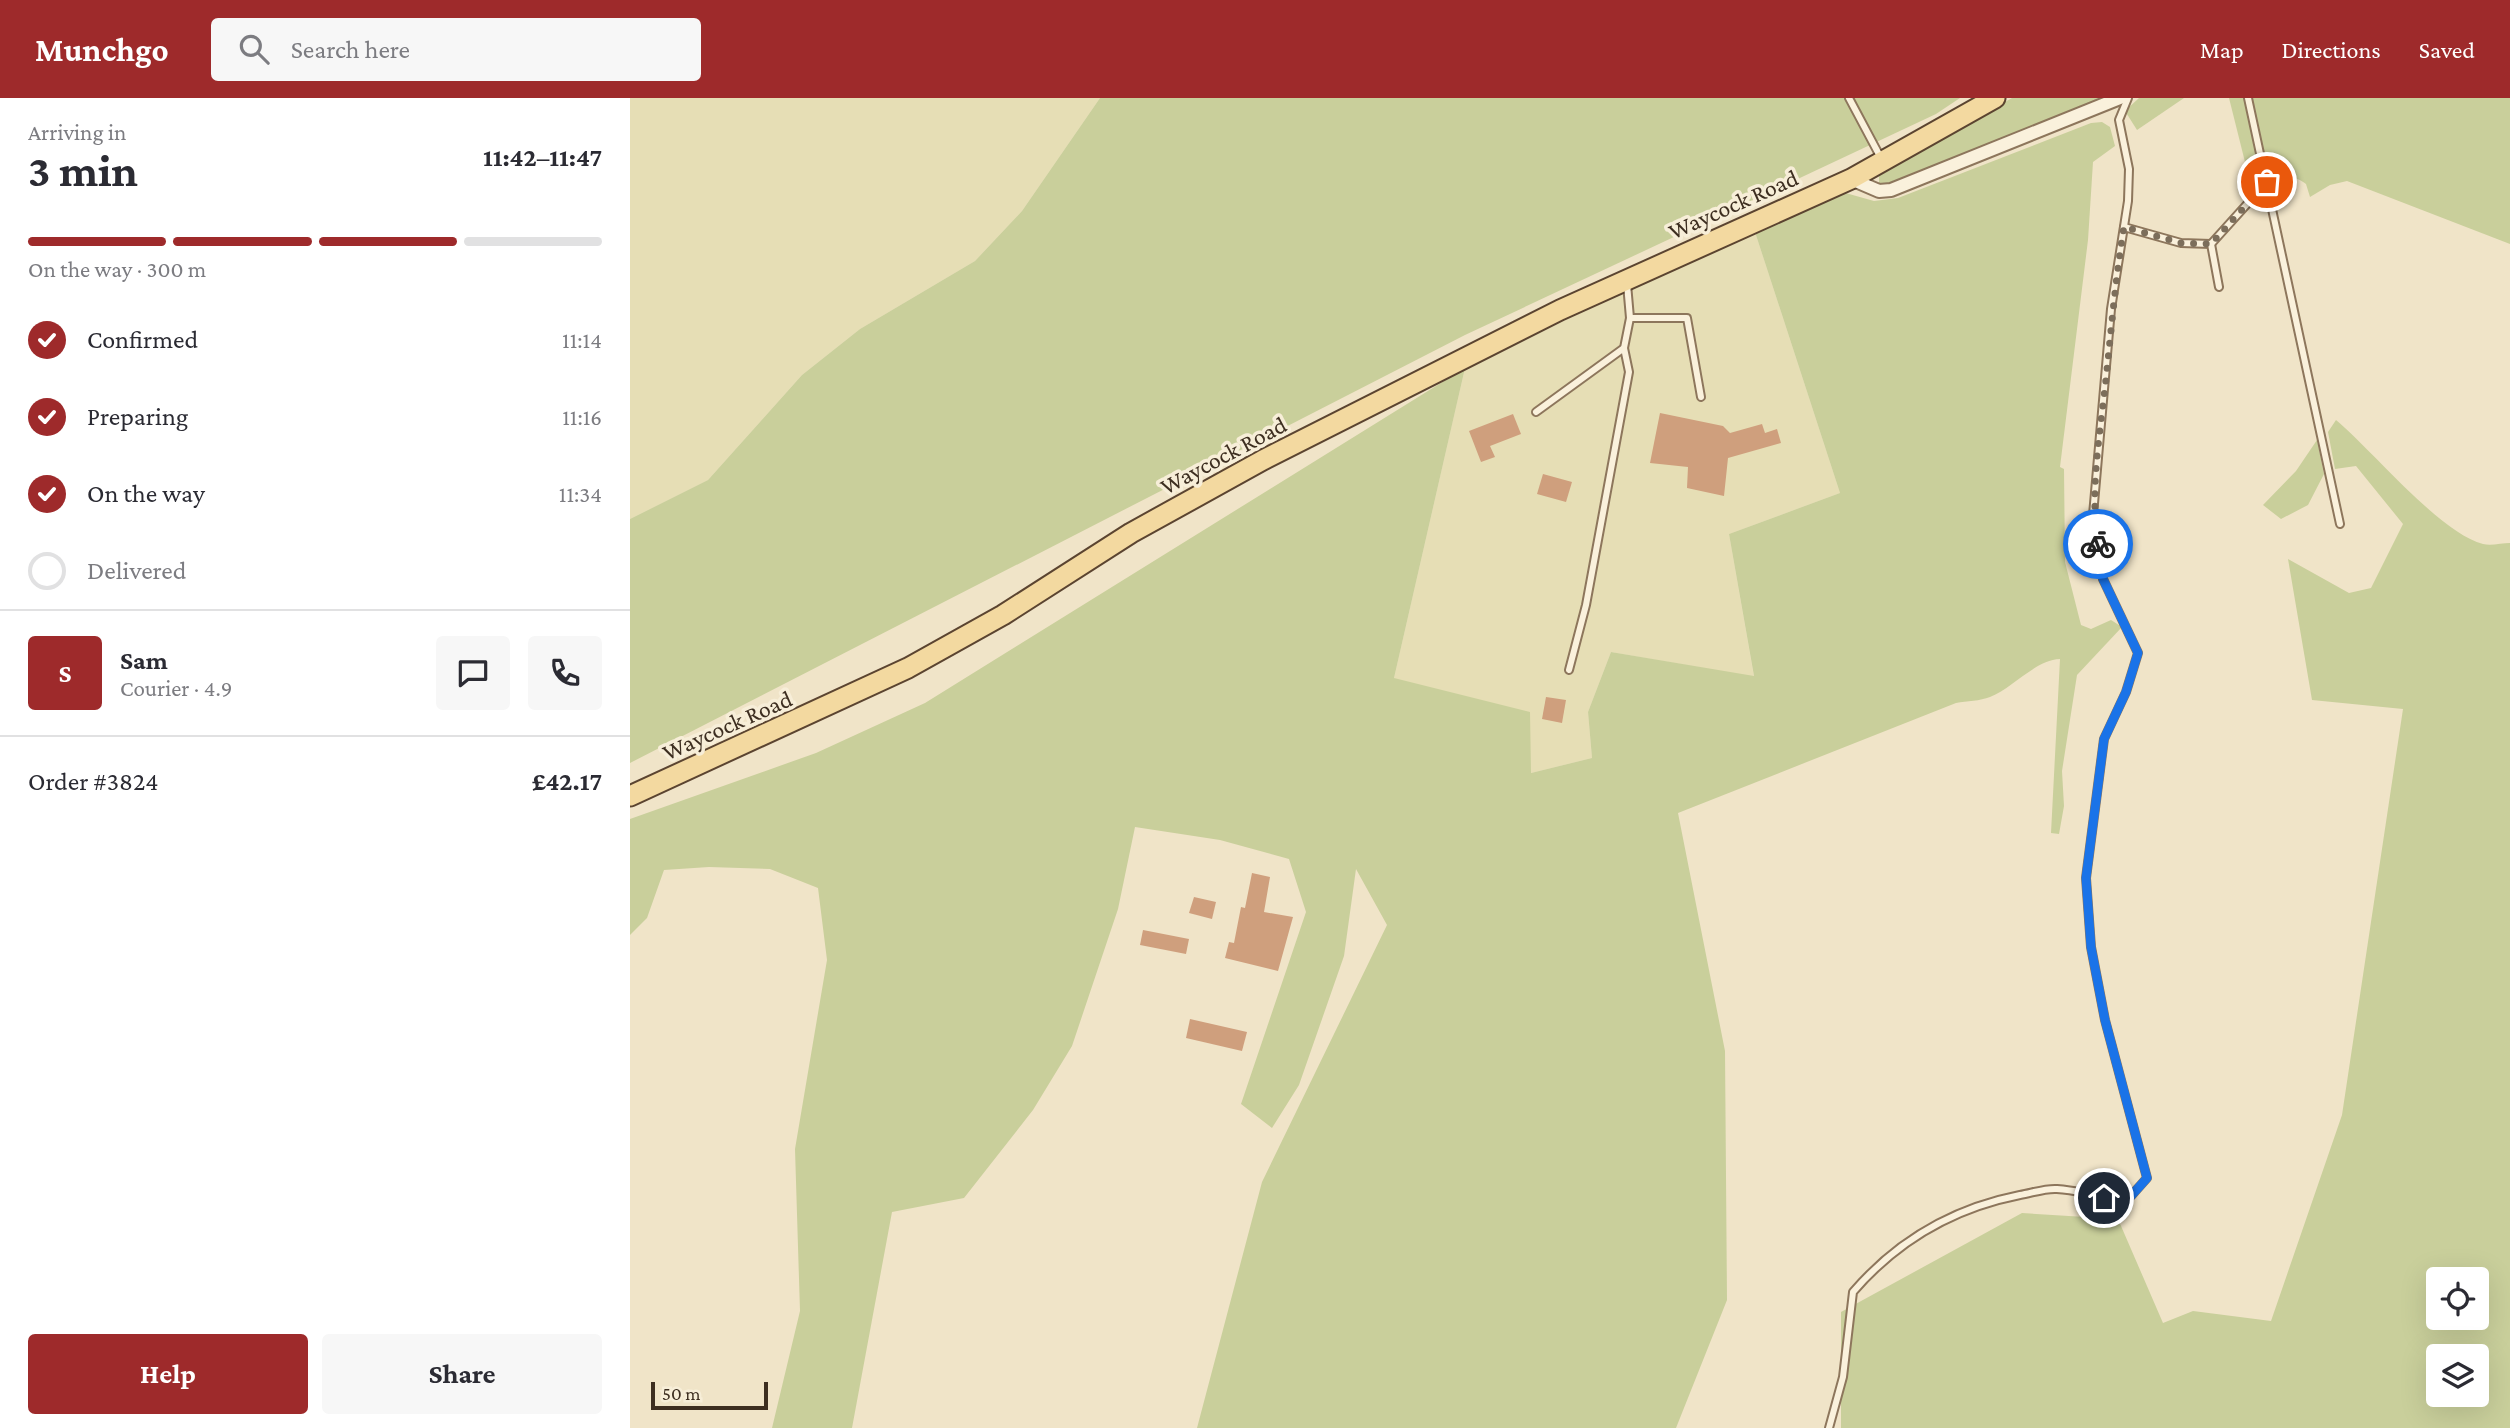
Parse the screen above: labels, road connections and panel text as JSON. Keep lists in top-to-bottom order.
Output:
{
  "streets": {
    "main road": ["Waycock Road"]
  },
  "scale_bar": "50 m",
  "page": {
    "header": "Munchgo",
    "search": "Search here",
    "nav": ["Map", "Directions", "Saved"],
    "heading": ["3 min", "Arriving in", "11:42–11:47"],
    "panel": [
      "Sam",
      "Courier · 4.9",
      "Order #3824",
      "£42.17"
    ],
    "bar": "On the way · 300 m",
    "list": [
      ["Confirmed", "11:14"],
      ["Preparing", "11:16"],
      ["On the way", "11:34"],
      "Delivered"
    ],
    "round": "S",
    "buttons": ["Help", "Share"],
    "scale": "50 m"
  }
}
